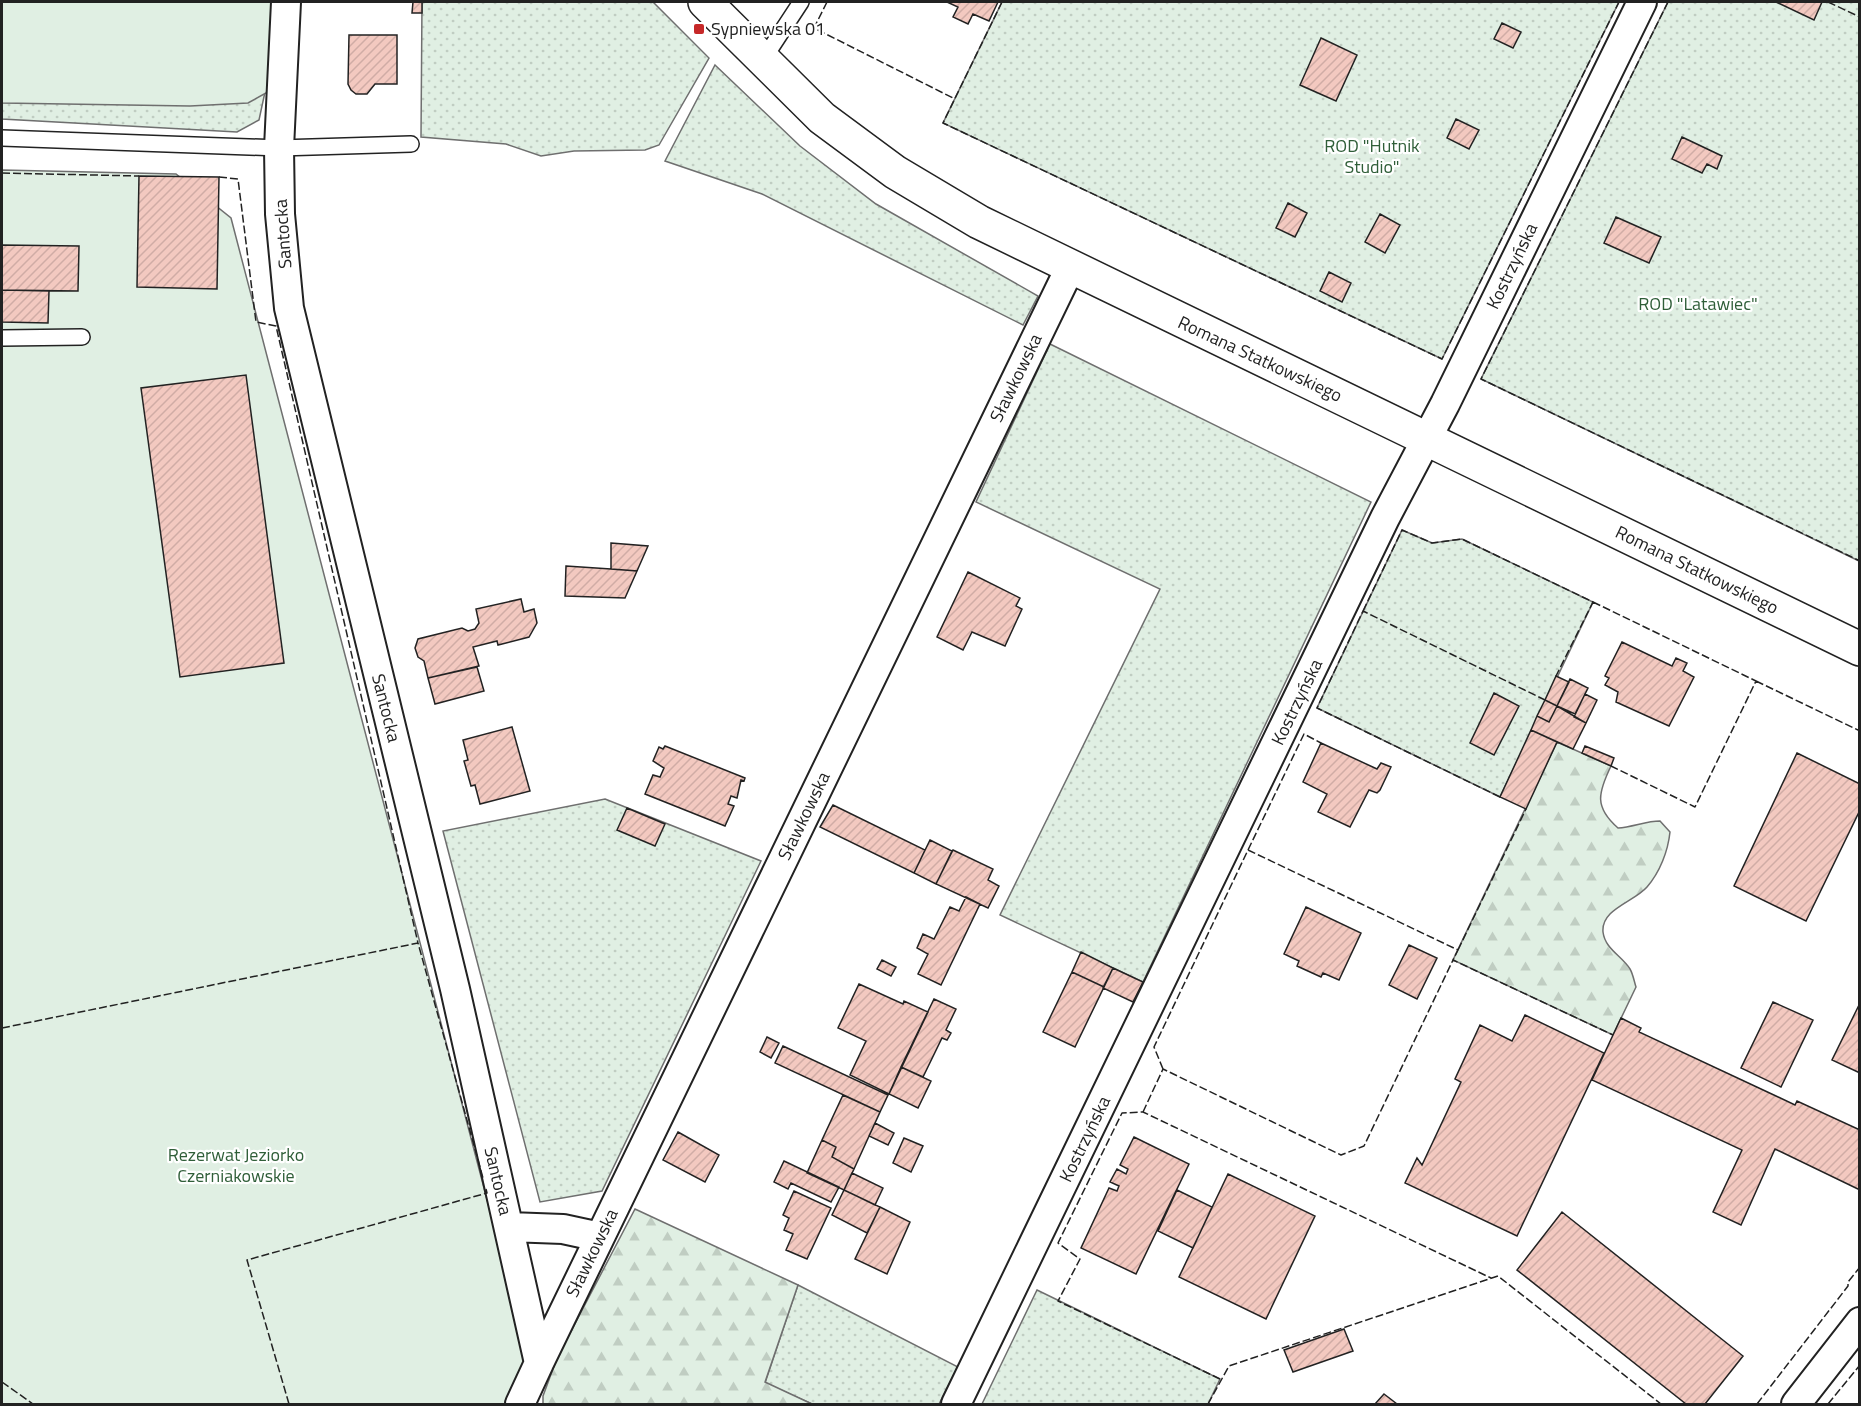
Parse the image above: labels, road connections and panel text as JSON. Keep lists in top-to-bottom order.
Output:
{
  "streets": {
    "street": [
      "Santocka",
      "Kostrzyńska",
      "Romana Statkowskiego",
      "Sławkowska"
    ]
  },
  "crossings": [
    ["Santocka", "Sławkowska"],
    ["Kostrzyńska", "Romana Statkowskiego"],
    ["Romana Statkowskiego", "Sławkowska"]
  ],
  "parks": ["ROD \"Hutnik Studio\"", "ROD \"Latawiec\"", "Rezerwat Jeziorko Czerniakowskie"],
  "places": {
    "transit": ["Sypniewska 01"]
  }
}
